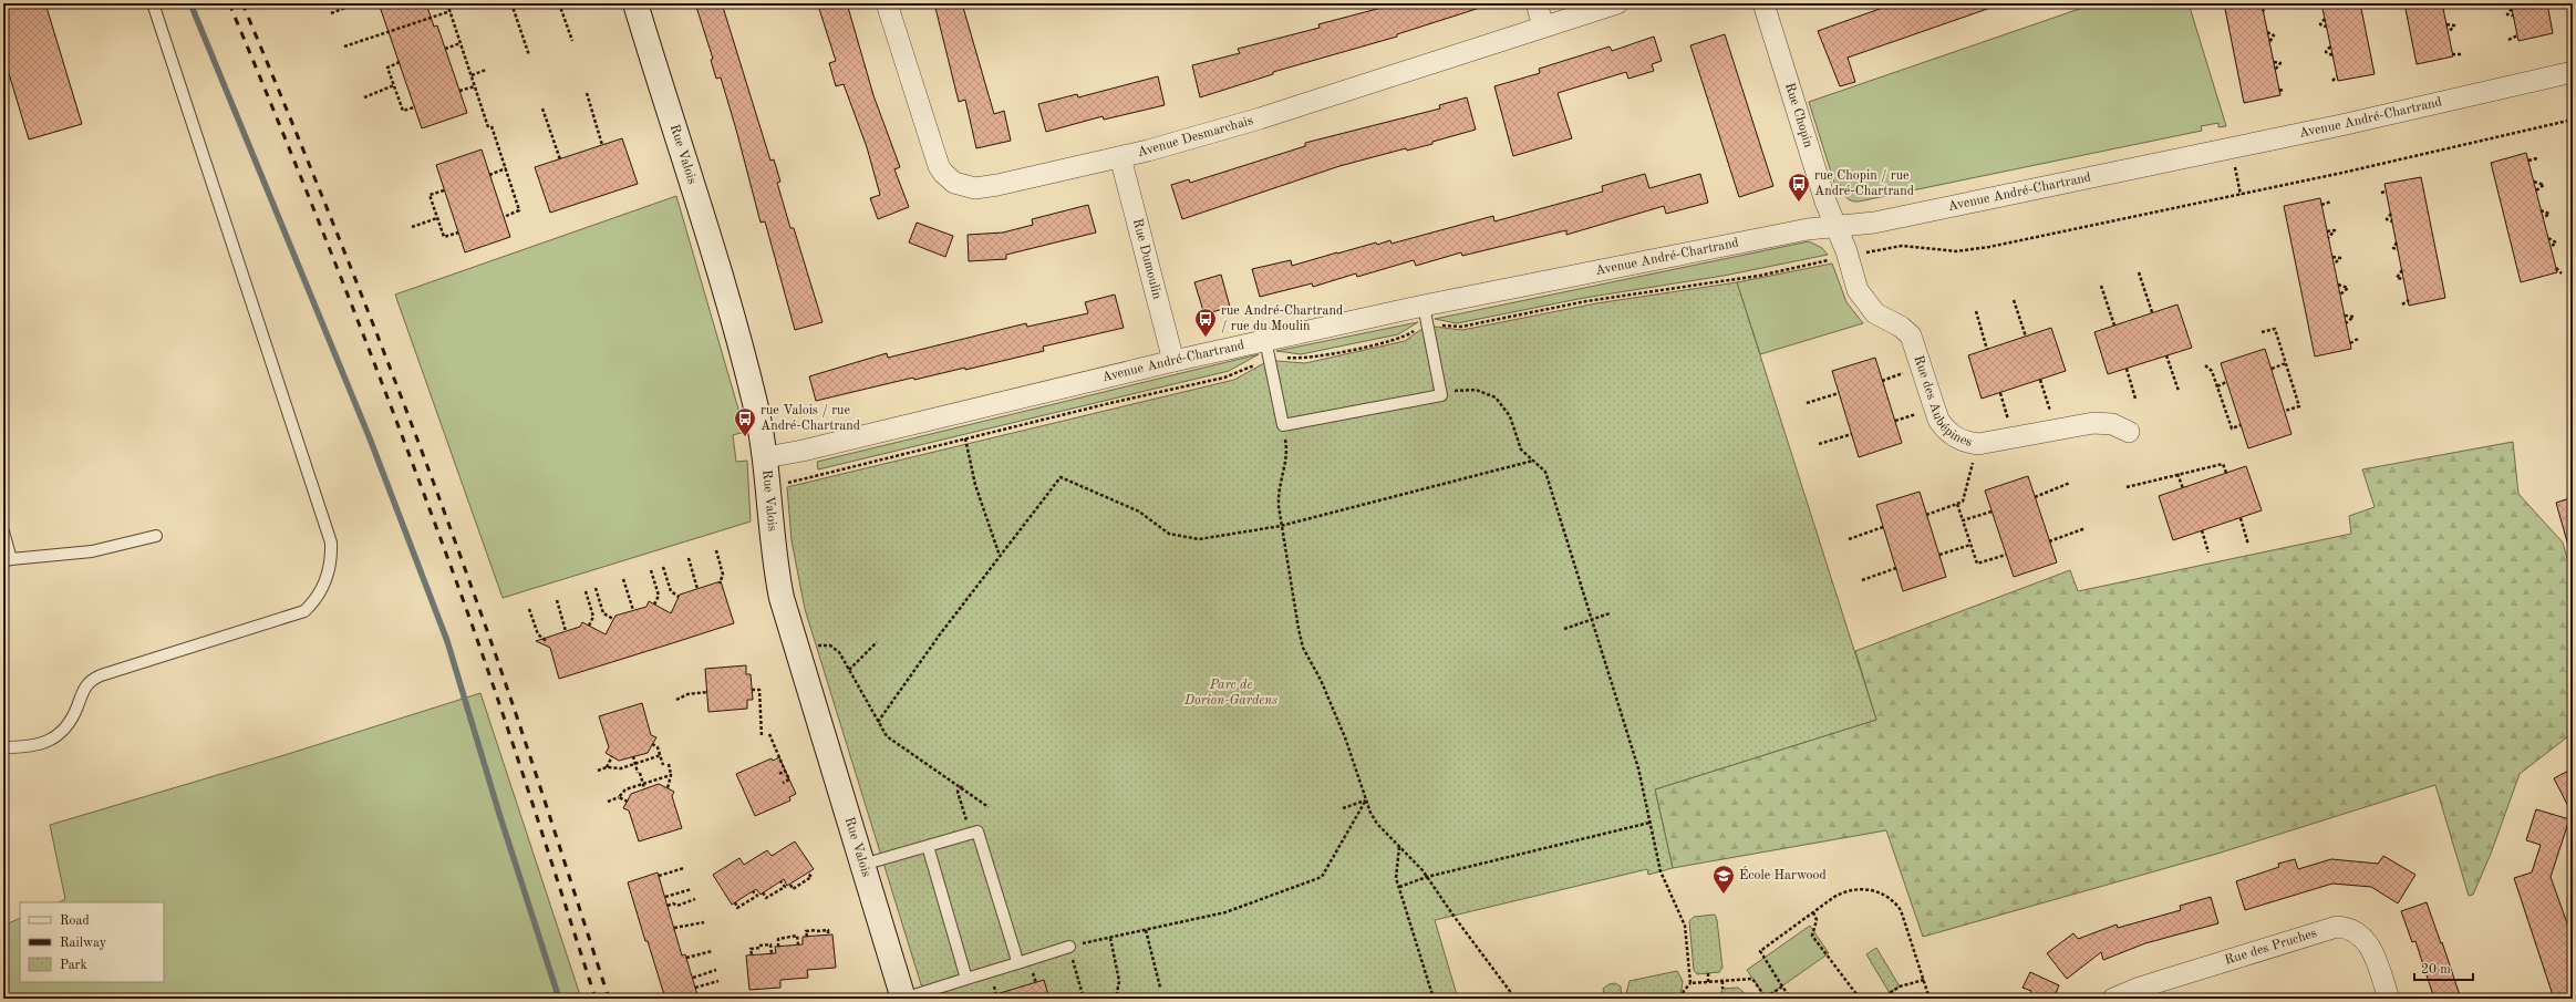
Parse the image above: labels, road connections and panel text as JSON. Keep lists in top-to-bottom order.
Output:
{
  "streets": {
    "street": [
      "Rue Chopin",
      "Avenue André-Chartrand",
      "Avenue Desmarchais",
      "Rue Valois",
      "Rue Dumoulin",
      "Rue des Aubépines",
      "Rue des Pruches"
    ]
  },
  "crossings": [
    ["Rue Chopin", "Avenue André-Chartrand"],
    ["Rue Chopin", "Rue des Aubépines"],
    ["Avenue André-Chartrand", "Rue Valois"],
    ["Avenue André-Chartrand", "Rue Dumoulin"],
    ["Avenue André-Chartrand", "Rue des Aubépines"],
    ["Avenue Desmarchais", "Rue Dumoulin"]
  ],
  "parks": ["Parc de Dorion-Gardens"],
  "places": {
    "bus stop": ["rue Chopin / rue André-Chartrand", "rue André-Chartrand / rue du Moulin", "rue Valois / rue André-Chartrand"],
    "school or university": ["École Harwood"]
  },
  "legend": ["Road", "Railway", "Park"],
  "scale_bar": "20 m"
}
